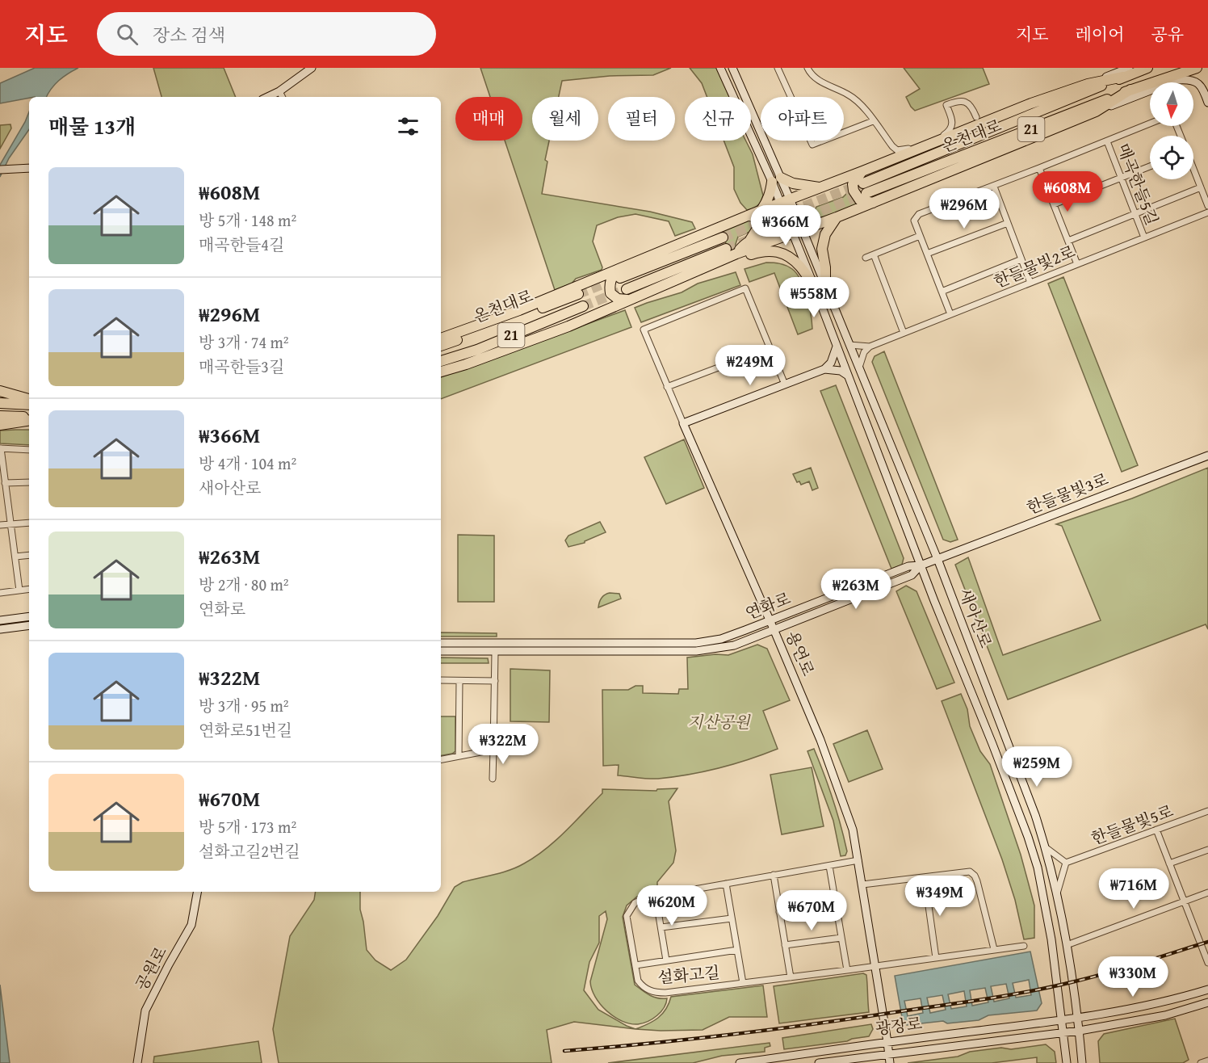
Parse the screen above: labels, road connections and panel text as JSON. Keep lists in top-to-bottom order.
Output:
{
  "streets": {
    "highway": ["21", "온천대로"],
    "main road": [
      "한들물빛3로",
      "연화로",
      "새아산로",
      "용연로",
      "공원로",
      "광장로"
    ],
    "street": [
      "매곡한들5길",
      "한들물빛2로",
      "한들물빛5로",
      "설화고길"
    ]
  },
  "crossings": [
    ["매곡한들5길", "한들물빛2로"],
    ["한들물빛3로", "연화로"],
    ["한들물빛3로", "새아산로"],
    ["연화로", "새아산로"],
    ["연화로", "용연로"],
    ["새아산로", "광장로"],
    ["용연로", "설화고길"],
    ["용연로", "광장로"]
  ],
  "parks": ["지산공원"],
  "north": "bottom",
  "page": {
    "header": "지도",
    "search": "장소 검색",
    "nav": ["지도", "레이어", "공유"],
    "chip": [
      "매매",
      "월세",
      "필터",
      "신규",
      "아파트"
    ],
    "heading": "매물 13개",
    "list": [
      {
        "name": "₩608M",
        "note": "방 5개 · 148 m² · 매곡한들4길"
      },
      {
        "name": "₩296M",
        "note": "방 3개 · 74 m² · 매곡한들3길"
      },
      {
        "name": "₩366M",
        "note": "방 4개 · 104 m² · 새아산로"
      },
      {
        "name": "₩263M",
        "note": "방 2개 · 80 m² · 연화로"
      },
      {
        "name": "₩322M",
        "note": "방 3개 · 95 m² · 연화로51번길"
      },
      {
        "name": "₩670M",
        "note": "방 5개 · 173 m² · 설화고길2번길"
      }
    ],
    "price": [
      "₩608M",
      "₩296M",
      "₩366M",
      "₩558M",
      "₩249M",
      "₩263M",
      "₩322M",
      "₩259M",
      "₩716M",
      "₩349M",
      "₩620M",
      "₩670M",
      "₩330M"
    ]
  }
}
